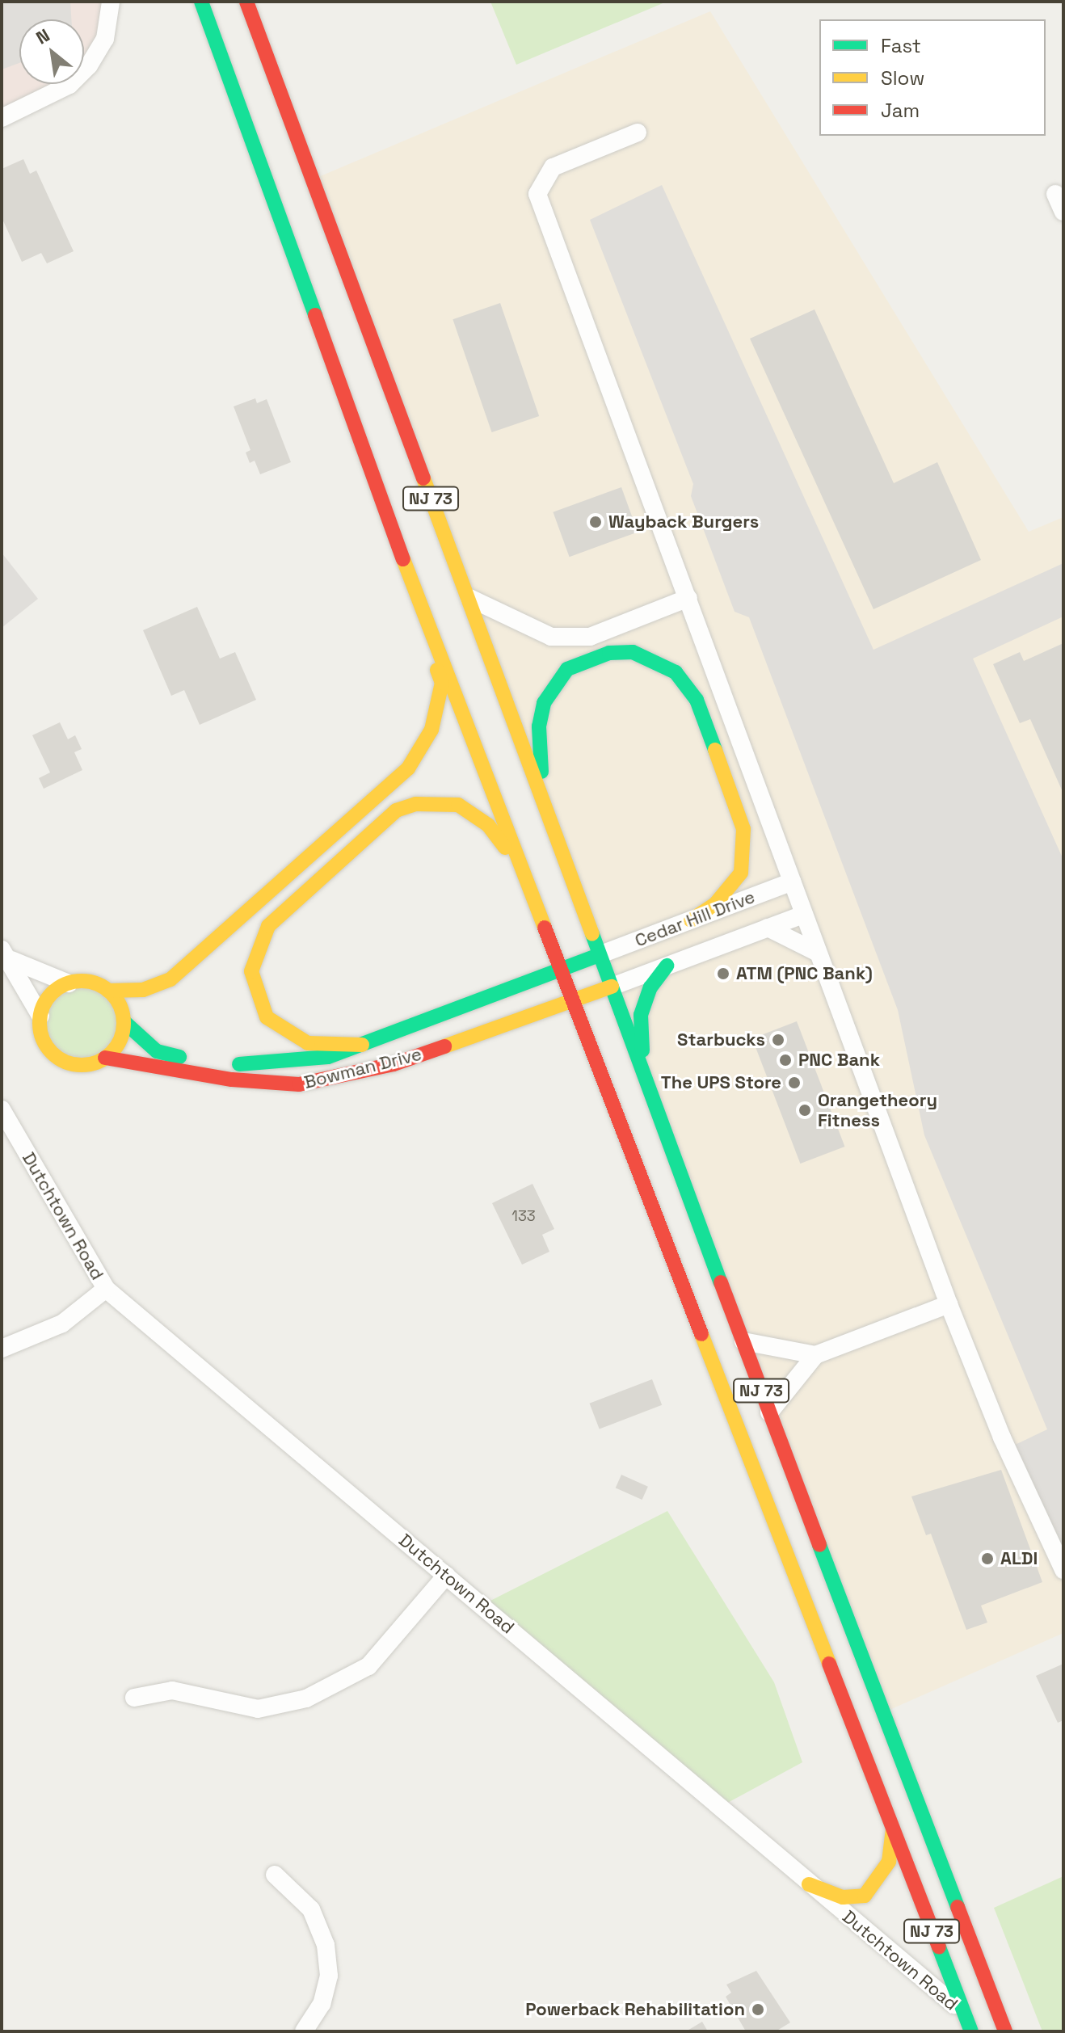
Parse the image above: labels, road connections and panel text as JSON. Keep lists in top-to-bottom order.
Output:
{
  "streets": {
    "main road": ["NJ 73", "Bowman Drive"],
    "street": ["Cedar Hill Drive", "Dutchtown Road"]
  },
  "crossings": [
    ["NJ 73", "Cedar Hill Drive"],
    ["NJ 73", "Bowman Drive"],
    ["NJ 73", "Dutchtown Road"],
    ["Cedar Hill Drive", "Bowman Drive"]
  ],
  "places": [
    "Wayback Burgers",
    "ATM (PNC Bank)",
    "Starbucks",
    "PNC Bank",
    "The UPS Store",
    "Orangetheory Fitness",
    "ALDI",
    "Powerback Rehabilitation"
  ],
  "house_numbers": ["133"],
  "legend": ["Fast", "Slow", "Jam"],
  "north": "top left"
}
